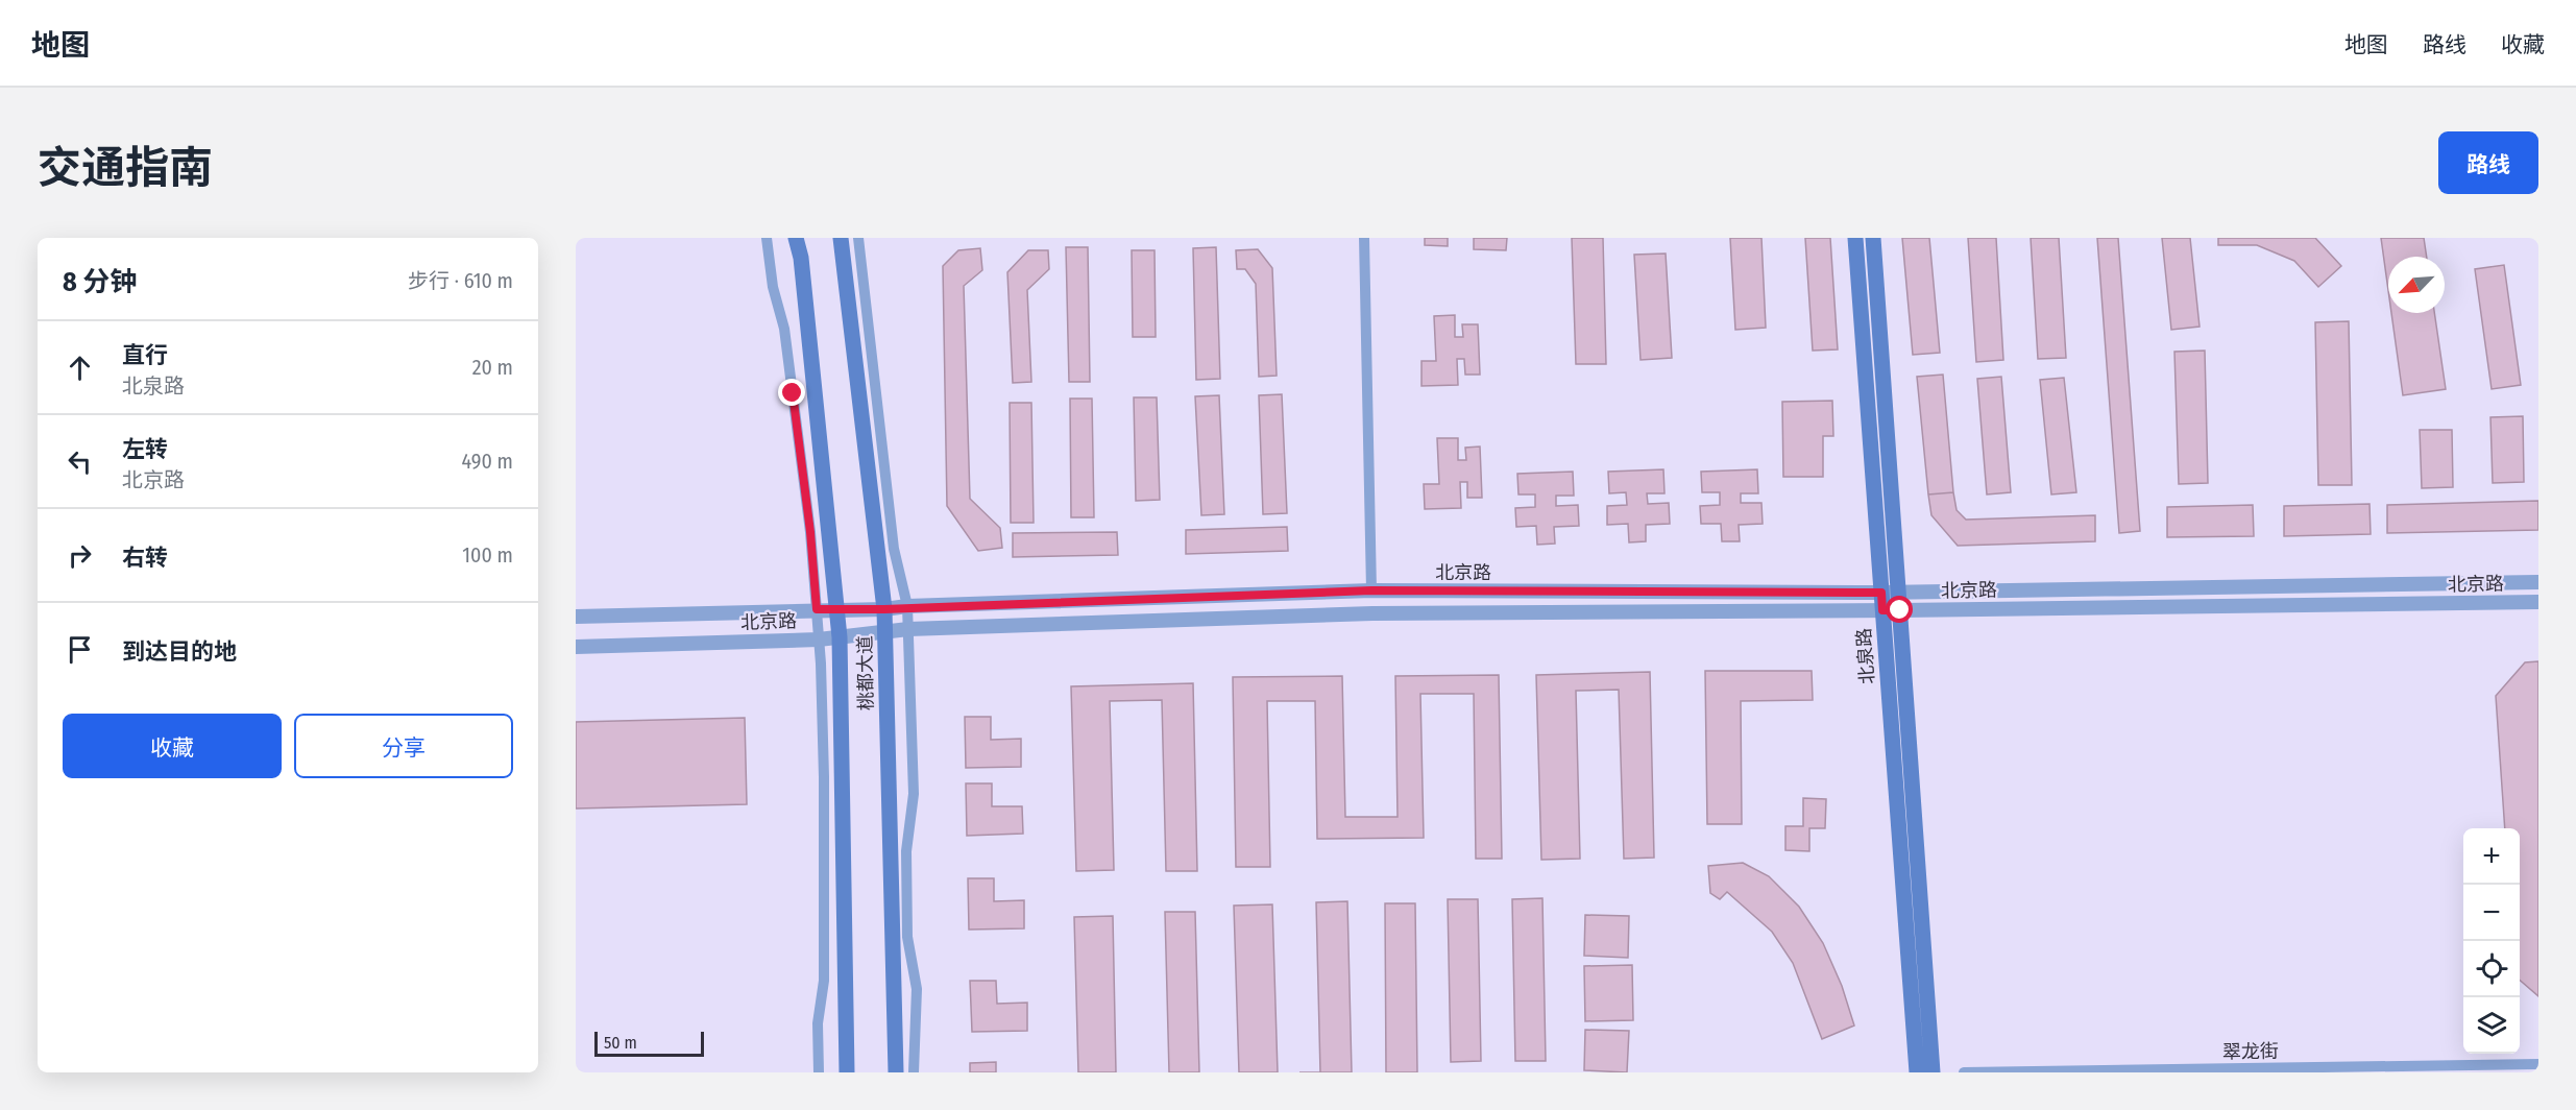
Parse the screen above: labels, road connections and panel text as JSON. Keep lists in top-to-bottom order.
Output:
{
  "streets": {
    "main road": ["北泉路", "桃都大道"],
    "street": ["北京路", "翠龙街"]
  },
  "crossings": [
    ["北京路", "北泉路"],
    ["北京路", "桃都大道"]
  ],
  "scale_bar": "50 m",
  "north": "bottom left",
  "page": {
    "header": "地图",
    "nav": ["地图", "路线", "收藏"],
    "title": "交通指南",
    "buttons": [
      "路线",
      ["收藏", "分享"]
    ],
    "heading": ["8 分钟", "步行 · 610 m"],
    "list": [
      ["直行", "北泉路", "20 m"],
      ["左转", "北京路", "490 m"],
      ["右转", "100 m"],
      "到达目的地"
    ],
    "map_buttons": ["+", "−"],
    "scale": "50 m"
  }
}
